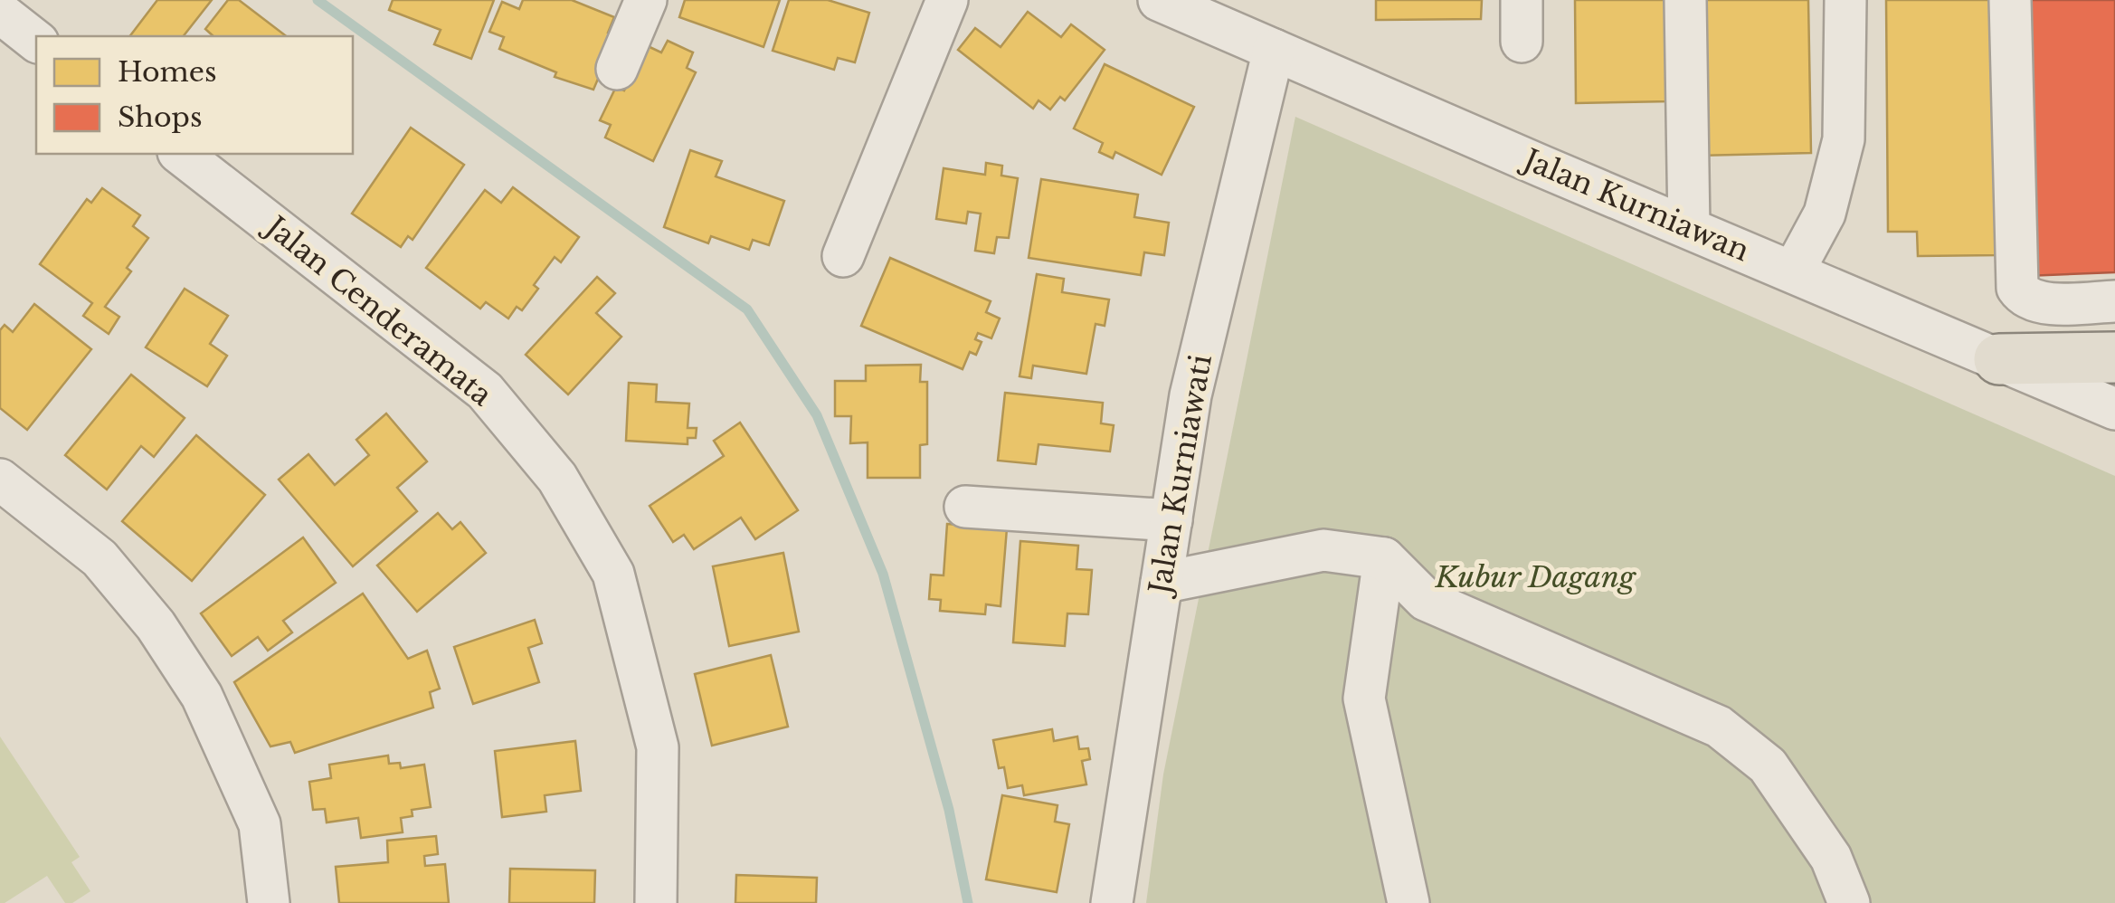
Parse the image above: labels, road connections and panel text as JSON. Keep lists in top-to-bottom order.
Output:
{
  "streets": {
    "street": ["Jalan Kurniawan", "Jalan Cenderamata", "Jalan Kurniawati"]
  },
  "crossings": [
    ["Jalan Kurniawan", "Jalan Kurniawati"]
  ],
  "parks": ["Kubur Dagang"],
  "legend": ["Homes", "Shops"]
}
